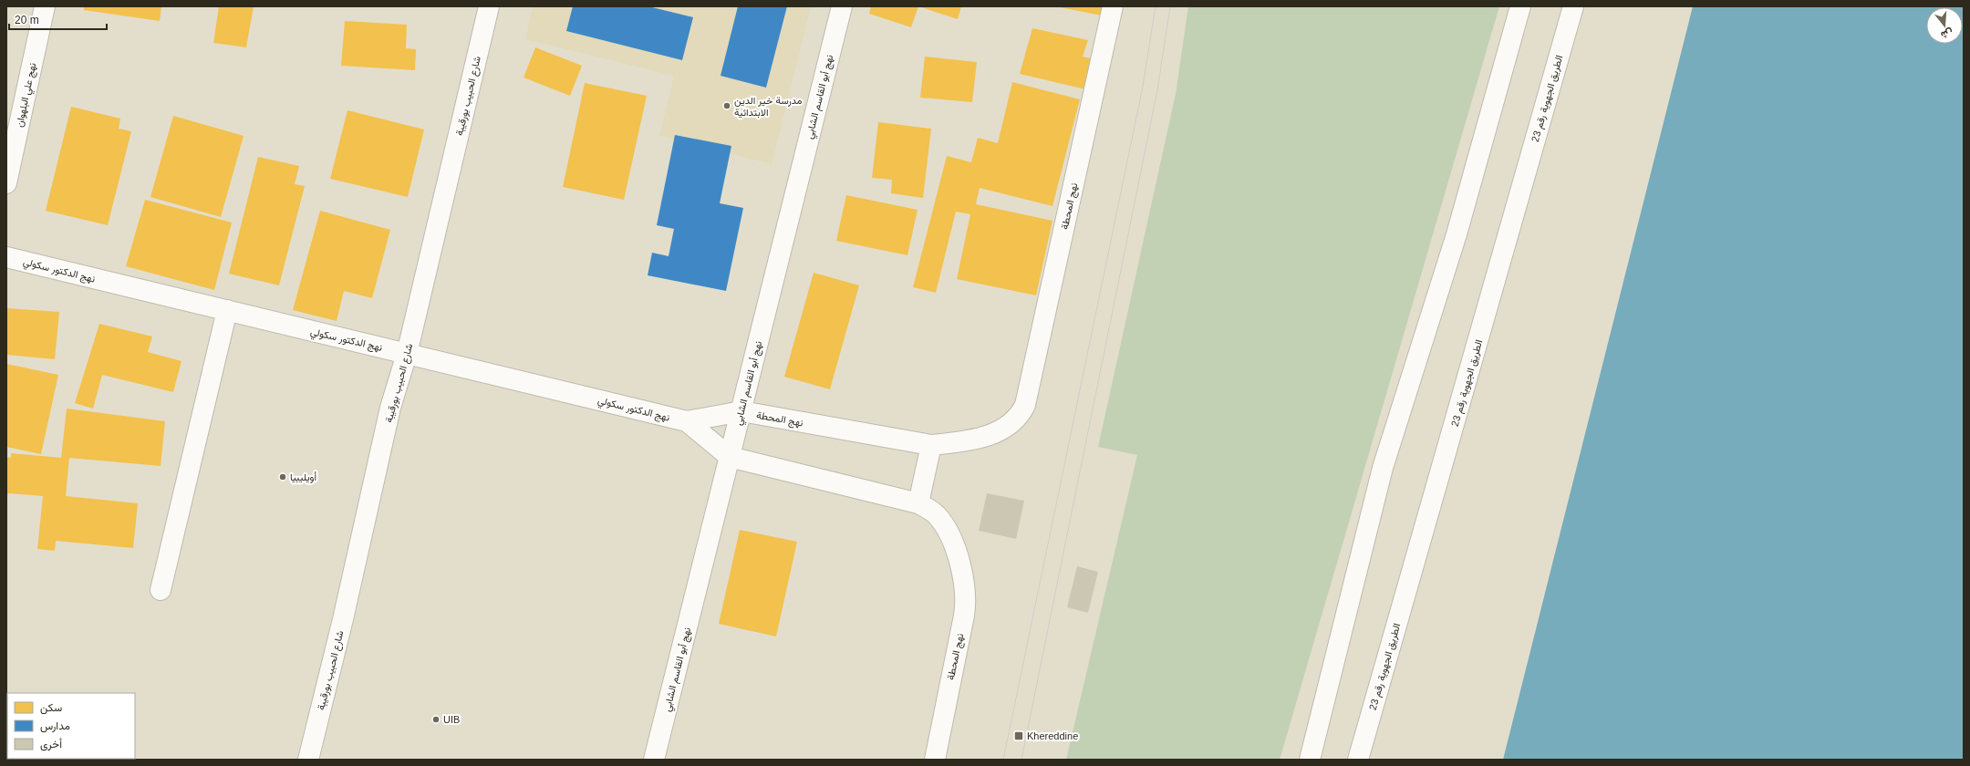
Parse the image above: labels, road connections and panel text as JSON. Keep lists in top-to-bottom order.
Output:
{
  "streets": {
    "street": [
      "نهج علي البلهوان",
      "شارع الحبيب بورقيبة",
      "نهج أبو القاسم الشابي",
      "الطريق الجهوية رقم 23",
      "نهج المحطة",
      "نهج الدكتور سكولي"
    ]
  },
  "crossings": [
    ["شارع الحبيب بورقيبة", "نهج الدكتور سكولي"],
    ["نهج أبو القاسم الشابي", "نهج المحطة"],
    ["نهج المحطة", "نهج الدكتور سكولي"]
  ],
  "places": {
    "other": ["مدرسة خير الدين الابتدائية", "أويليبيا", "UIB"],
    "transit": ["Khereddine"]
  },
  "legend": ["سكن", "مدارس", "أخرى"],
  "scale_bar": "20 m",
  "north": "bottom"
}
